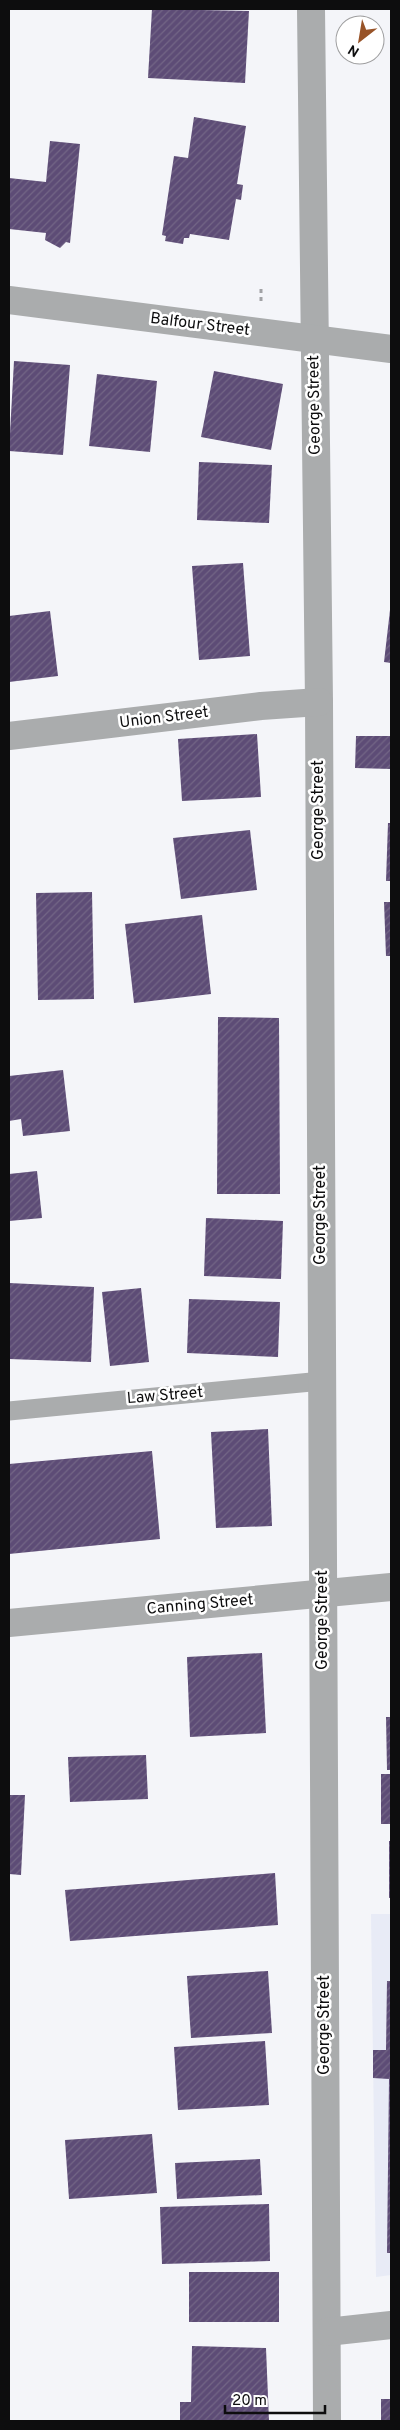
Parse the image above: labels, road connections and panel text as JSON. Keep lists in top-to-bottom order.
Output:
{
  "streets": {
    "street": [
      "Balfour Street",
      "George Street",
      "Union Street",
      "Canning Street"
    ],
    "lane": ["Law Street"]
  },
  "crossings": [
    ["Balfour Street", "George Street"],
    ["George Street", "Union Street"],
    ["George Street", "Law Street"],
    ["George Street", "Canning Street"]
  ],
  "scale_bar": "20 m",
  "north": "bottom left"
}
